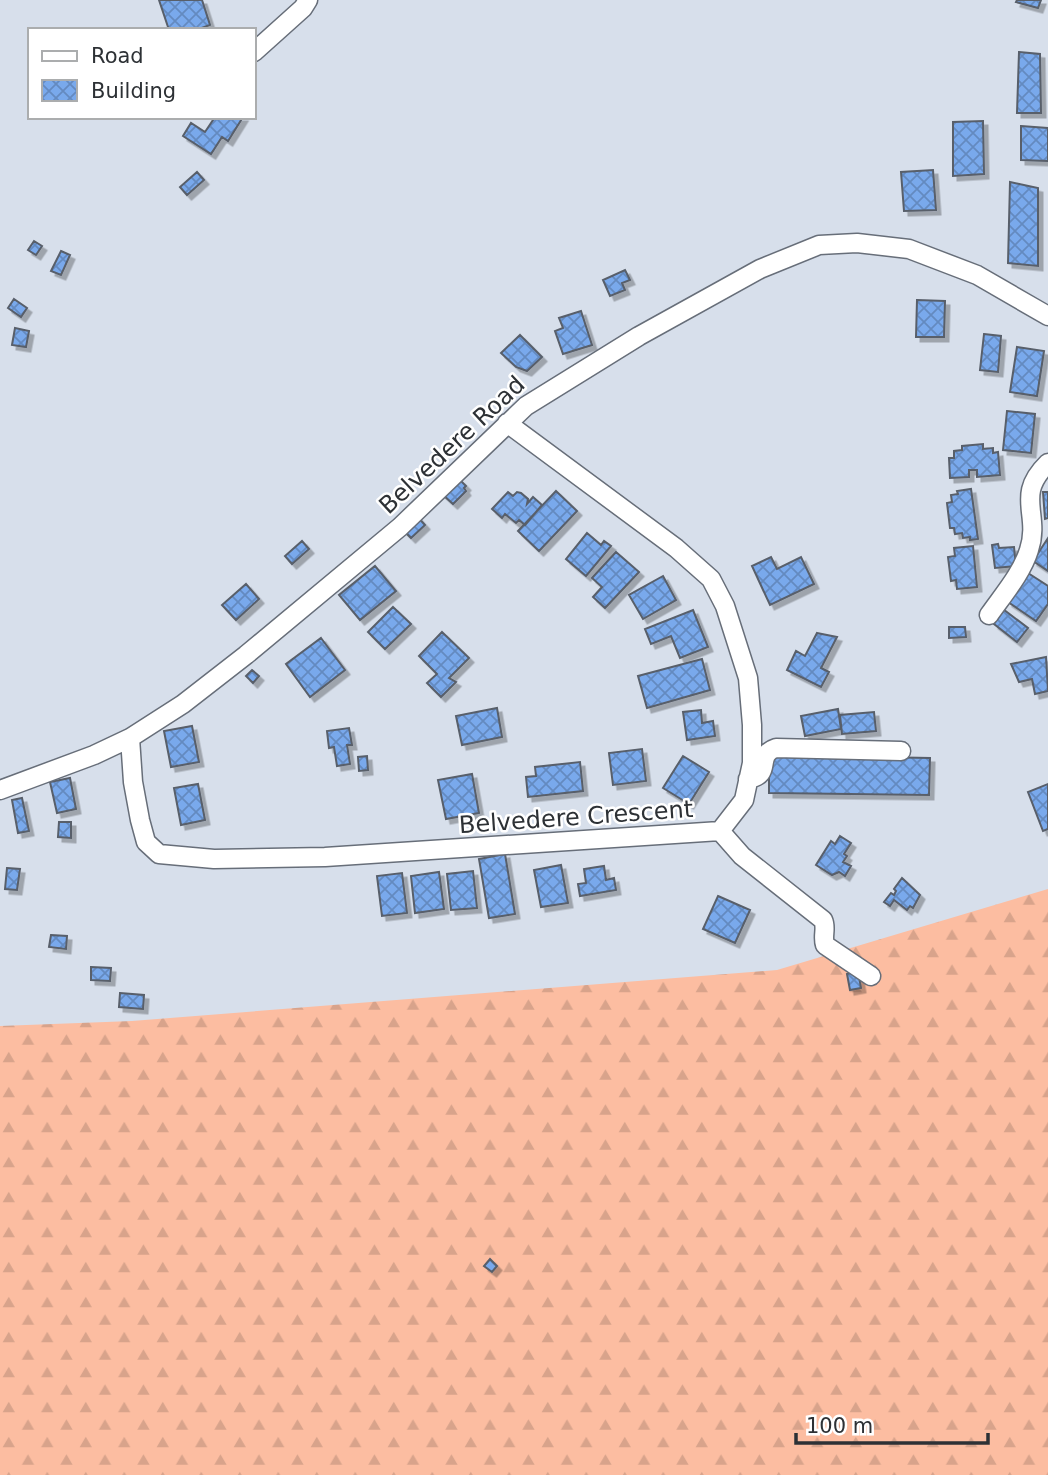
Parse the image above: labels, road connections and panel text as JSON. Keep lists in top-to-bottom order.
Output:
{
  "streets": {
    "street": ["Belvedere Road", "Belvedere Crescent"]
  },
  "crossings": [
    ["Belvedere Road", "Belvedere Crescent"]
  ],
  "legend": ["Road", "Building"],
  "scale_bar": "100 m"
}
